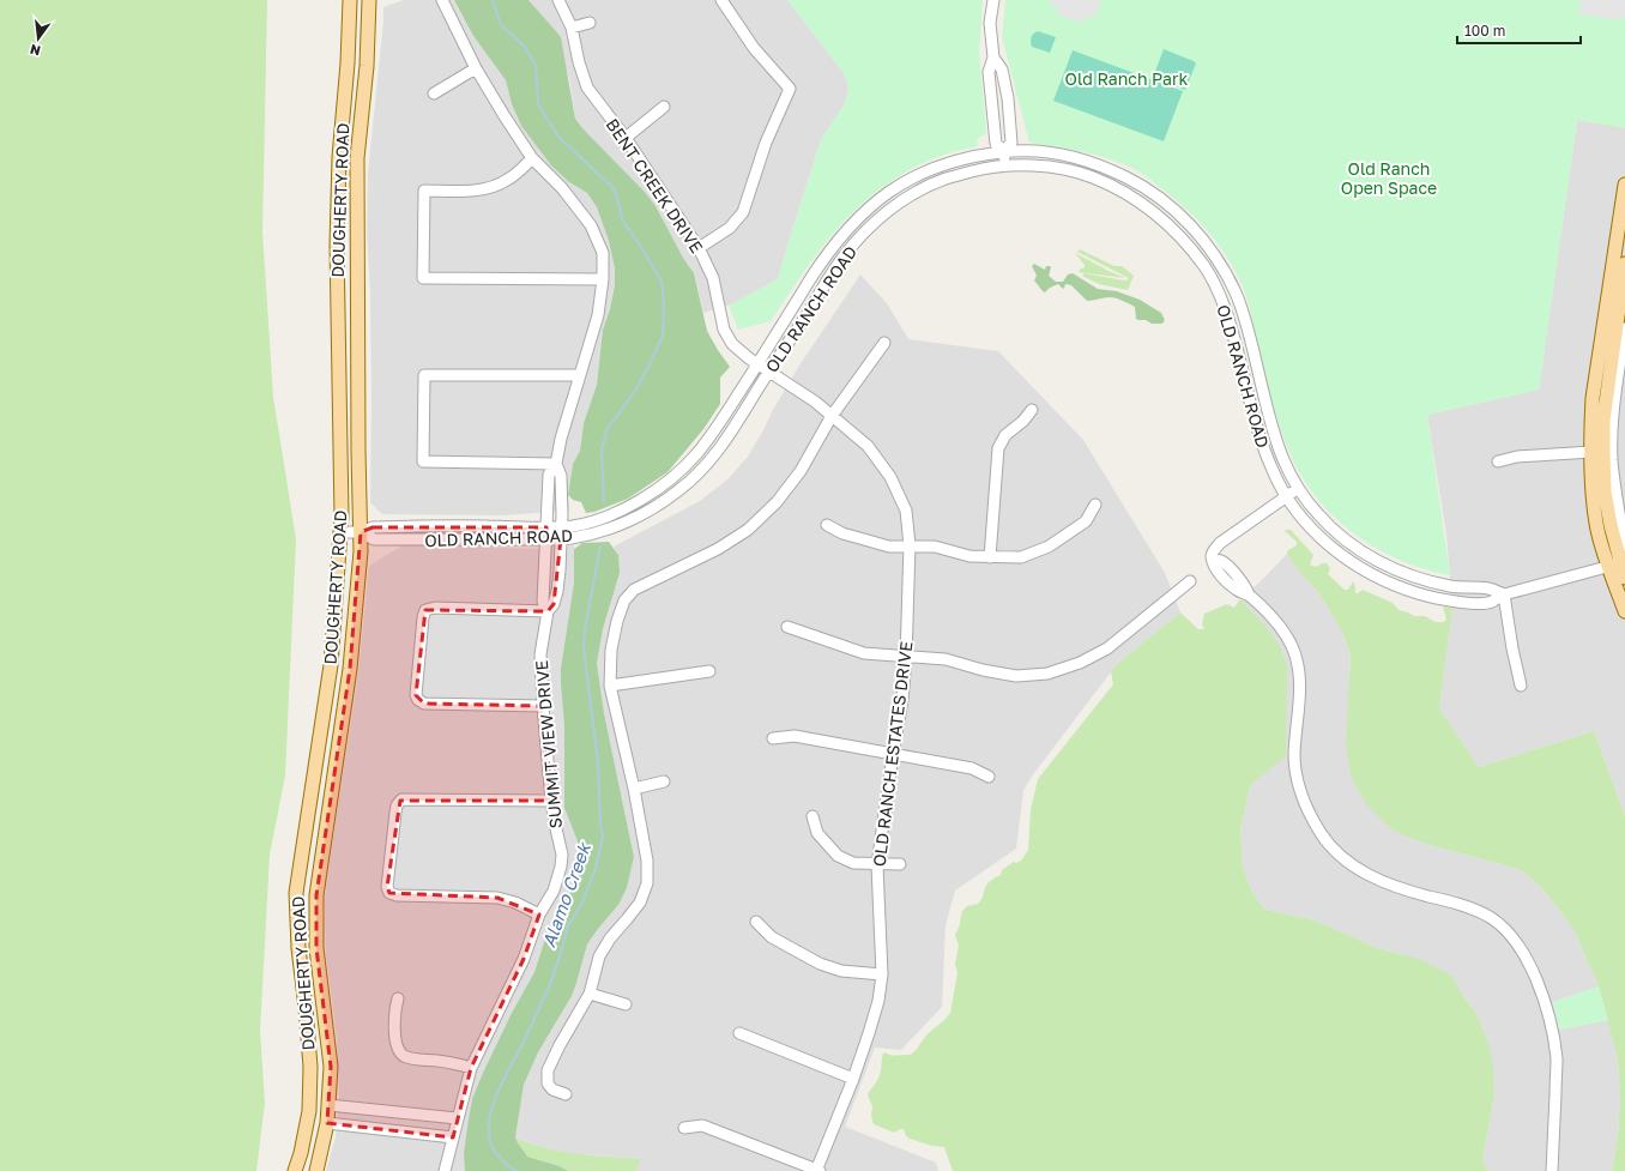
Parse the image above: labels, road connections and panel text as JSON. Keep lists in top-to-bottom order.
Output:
{
  "streets": {
    "main road": ["DOUGHERTY ROAD"],
    "street": [
      "BENT CREEK DRIVE",
      "OLD RANCH ROAD",
      "SUMMIT VIEW DRIVE",
      "OLD RANCH ESTATES DRIVE"
    ]
  },
  "crossings": [
    ["BENT CREEK DRIVE", "OLD RANCH ROAD"],
    ["BENT CREEK DRIVE", "OLD RANCH ESTATES DRIVE"],
    ["DOUGHERTY ROAD", "OLD RANCH ROAD"],
    ["OLD RANCH ROAD", "SUMMIT VIEW DRIVE"],
    ["OLD RANCH ROAD", "OLD RANCH ESTATES DRIVE"]
  ],
  "water": ["Alamo Creek"],
  "parks": ["Old Ranch Park", "Old Ranch Open Space"],
  "scale_bar": "100 m",
  "north": "bottom"
}
